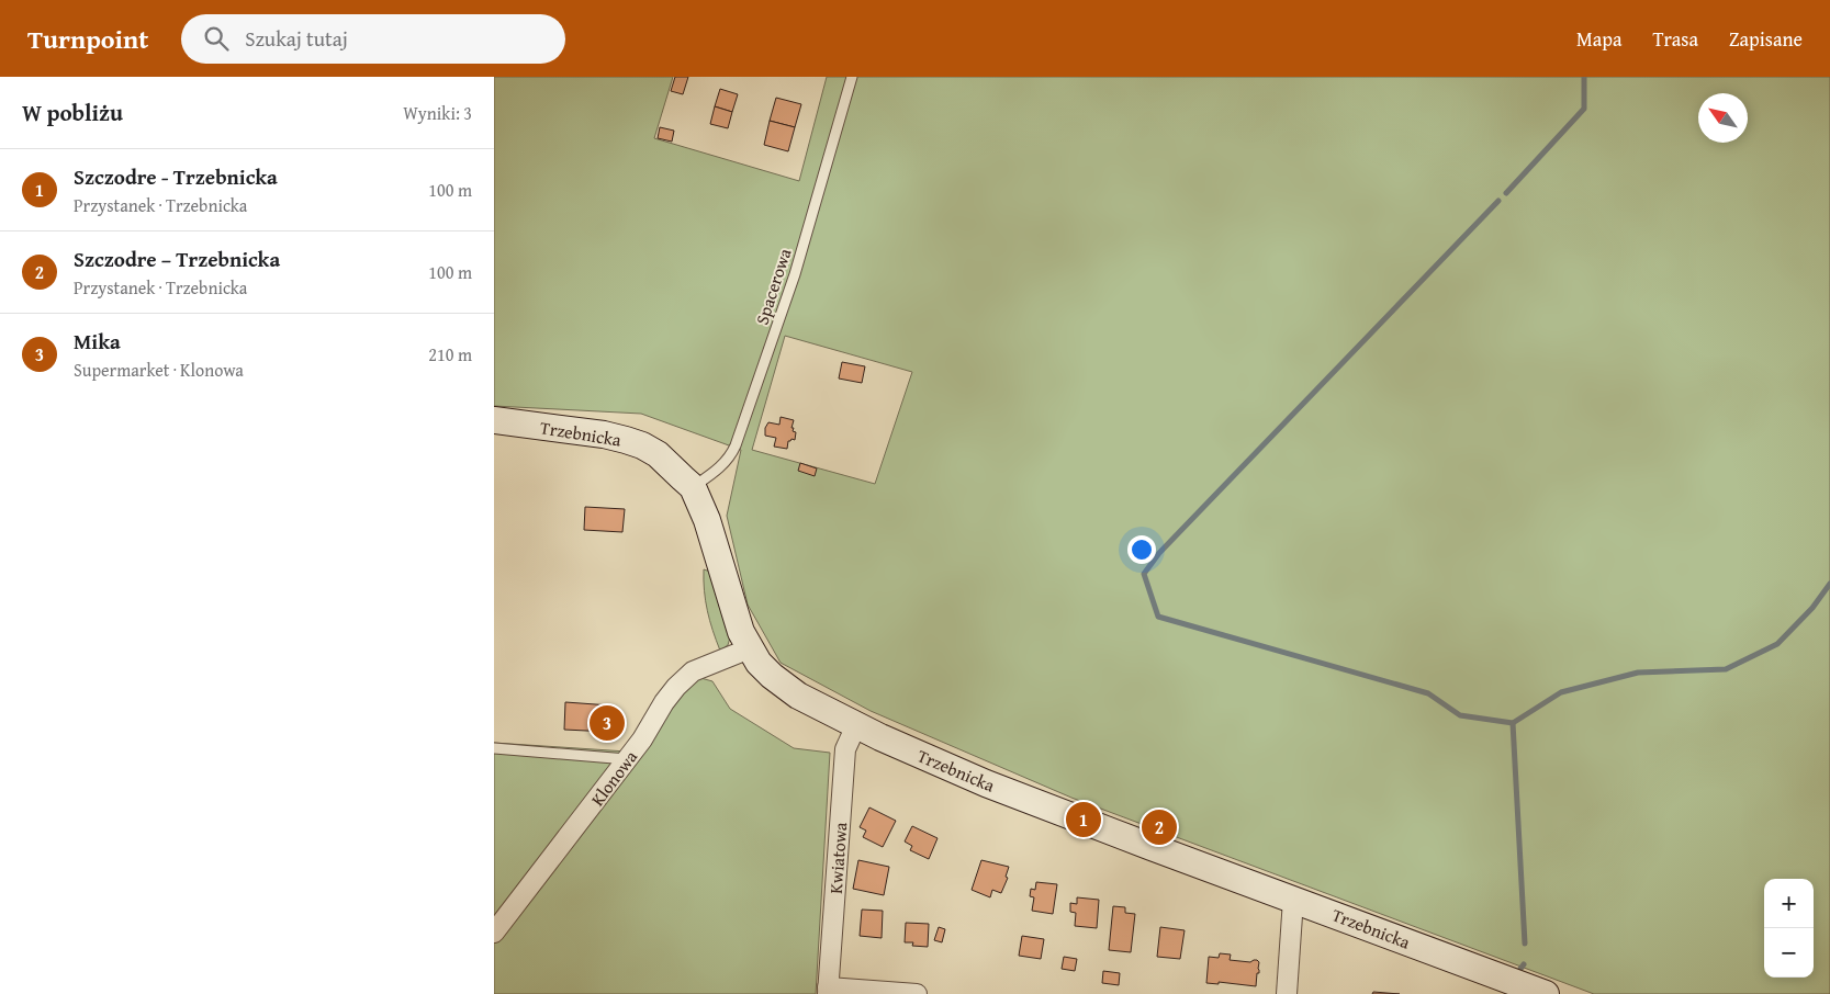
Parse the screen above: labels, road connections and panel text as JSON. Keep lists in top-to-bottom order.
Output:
{
  "streets": {
    "street": ["Trzebnicka", "Klonowa", "Kwiatowa"],
    "lane": ["Spacerowa"]
  },
  "crossings": [
    ["Spacerowa", "Trzebnicka"],
    ["Trzebnicka", "Klonowa"],
    ["Trzebnicka", "Kwiatowa"]
  ],
  "north": "top left",
  "page": {
    "header": "Turnpoint",
    "search": "Szukaj tutaj",
    "nav": ["Mapa", "Trasa", "Zapisane"],
    "heading": ["W pobliżu", "Wyniki: 3"],
    "list": [
      {
        "mark": "1",
        "name": "Szczodre - Trzebnicka",
        "note": "Przystanek · Trzebnicka",
        "value": "100 m"
      },
      {
        "mark": "2",
        "name": "Szczodre – Trzebnicka",
        "note": "Przystanek · Trzebnicka",
        "value": "100 m"
      },
      {
        "mark": "3",
        "name": "Mika",
        "note": "Supermarket · Klonowa",
        "value": "210 m"
      }
    ],
    "pins": ["3", "1", "2"],
    "map_buttons": ["+", "−"]
  }
}
